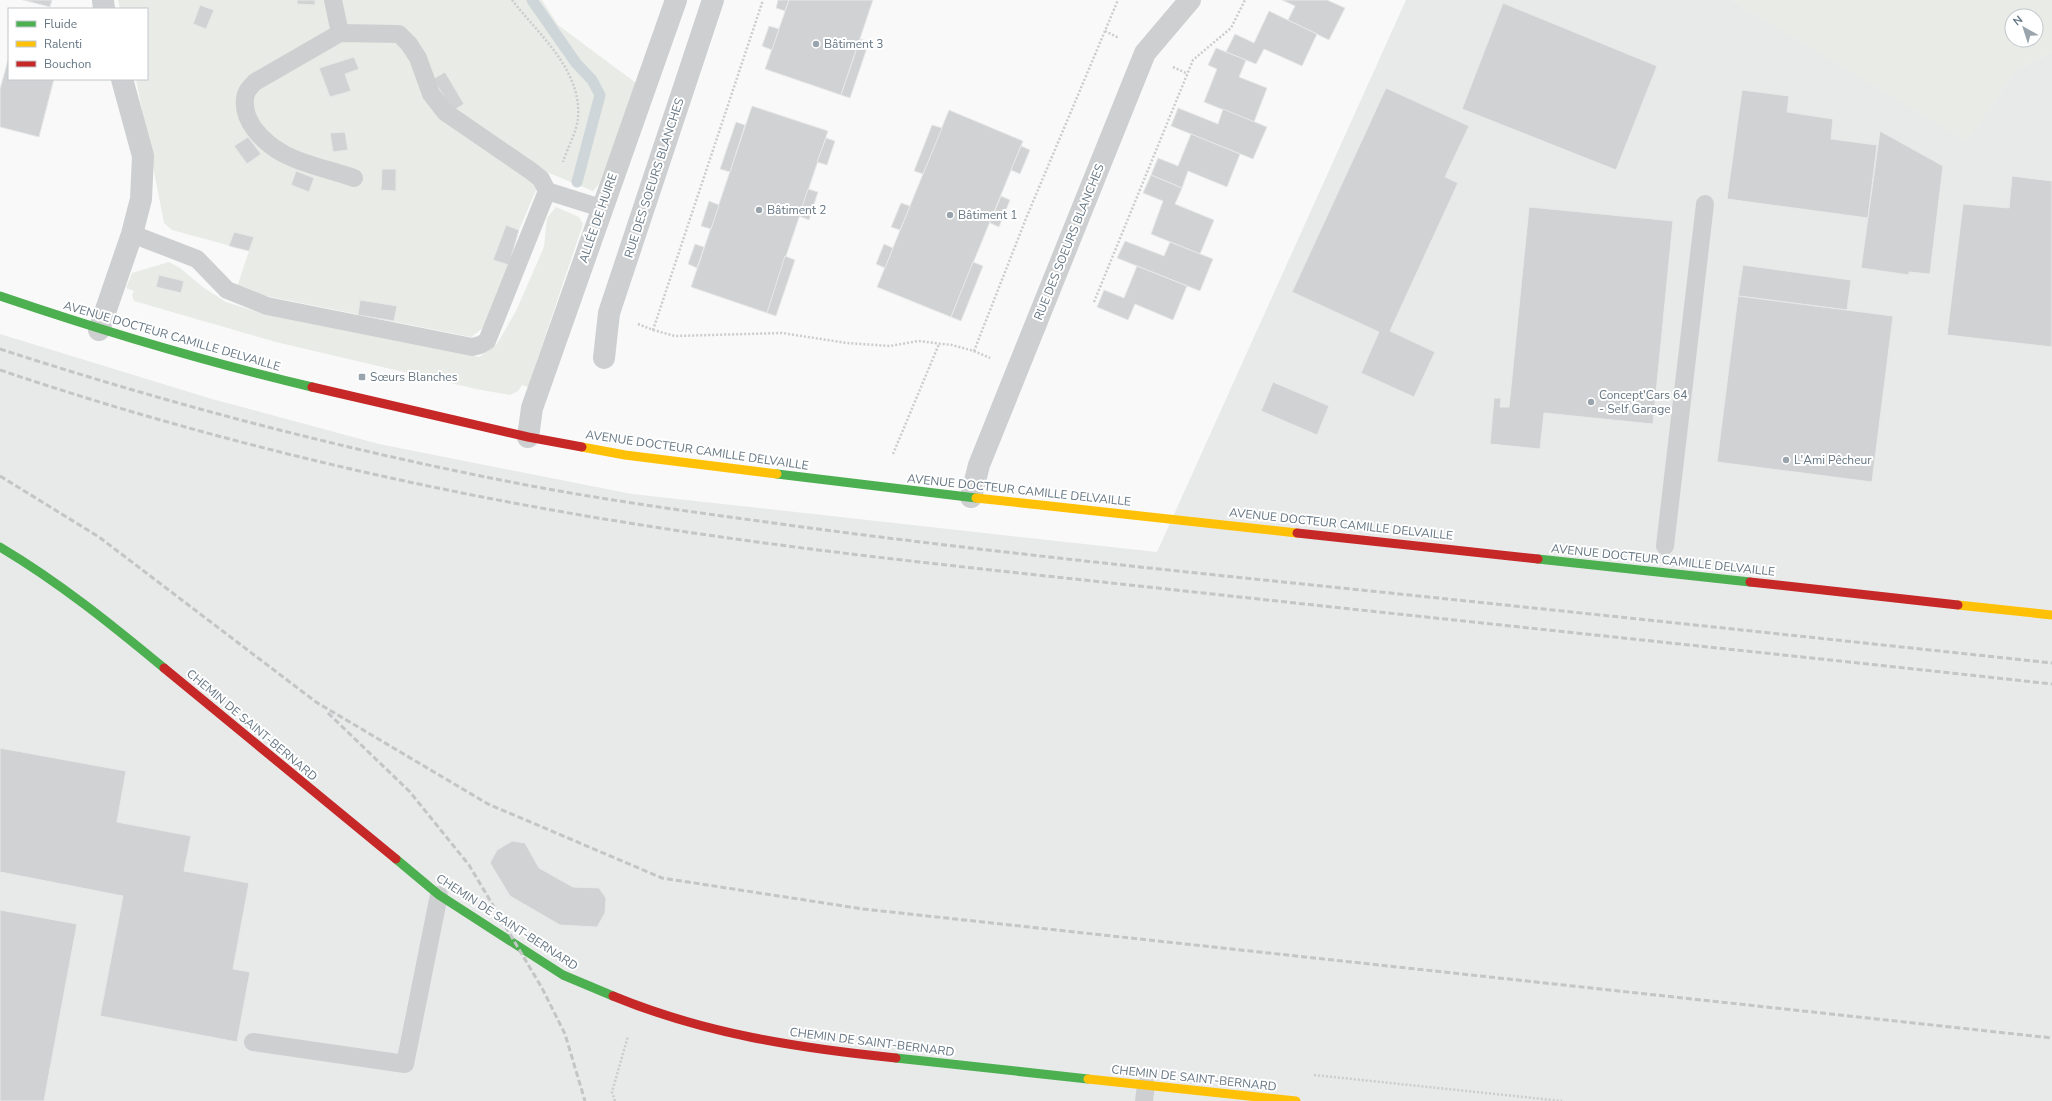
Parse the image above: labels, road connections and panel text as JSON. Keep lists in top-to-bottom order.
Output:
{
  "streets": {
    "street": [
      "RUE DES SOEURS BLANCHES",
      "ALLÉE DE HUIRE",
      "AVENUE DOCTEUR CAMILLE DELVAILLE",
      "CHEMIN DE SAINT-BERNARD"
    ]
  },
  "crossings": [
    ["RUE DES SOEURS BLANCHES", "AVENUE DOCTEUR CAMILLE DELVAILLE"],
    ["ALLÉE DE HUIRE", "AVENUE DOCTEUR CAMILLE DELVAILLE"]
  ],
  "places": {
    "other": [
      "Bâtiment 3",
      "Bâtiment 2",
      "Bâtiment 1",
      "Concept'Cars 64 - Self Garage",
      "L'Ami Pêcheur"
    ],
    "transit": ["Sœurs Blanches"]
  },
  "legend": ["Fluide", "Ralenti", "Bouchon"],
  "north": "top left"
}
